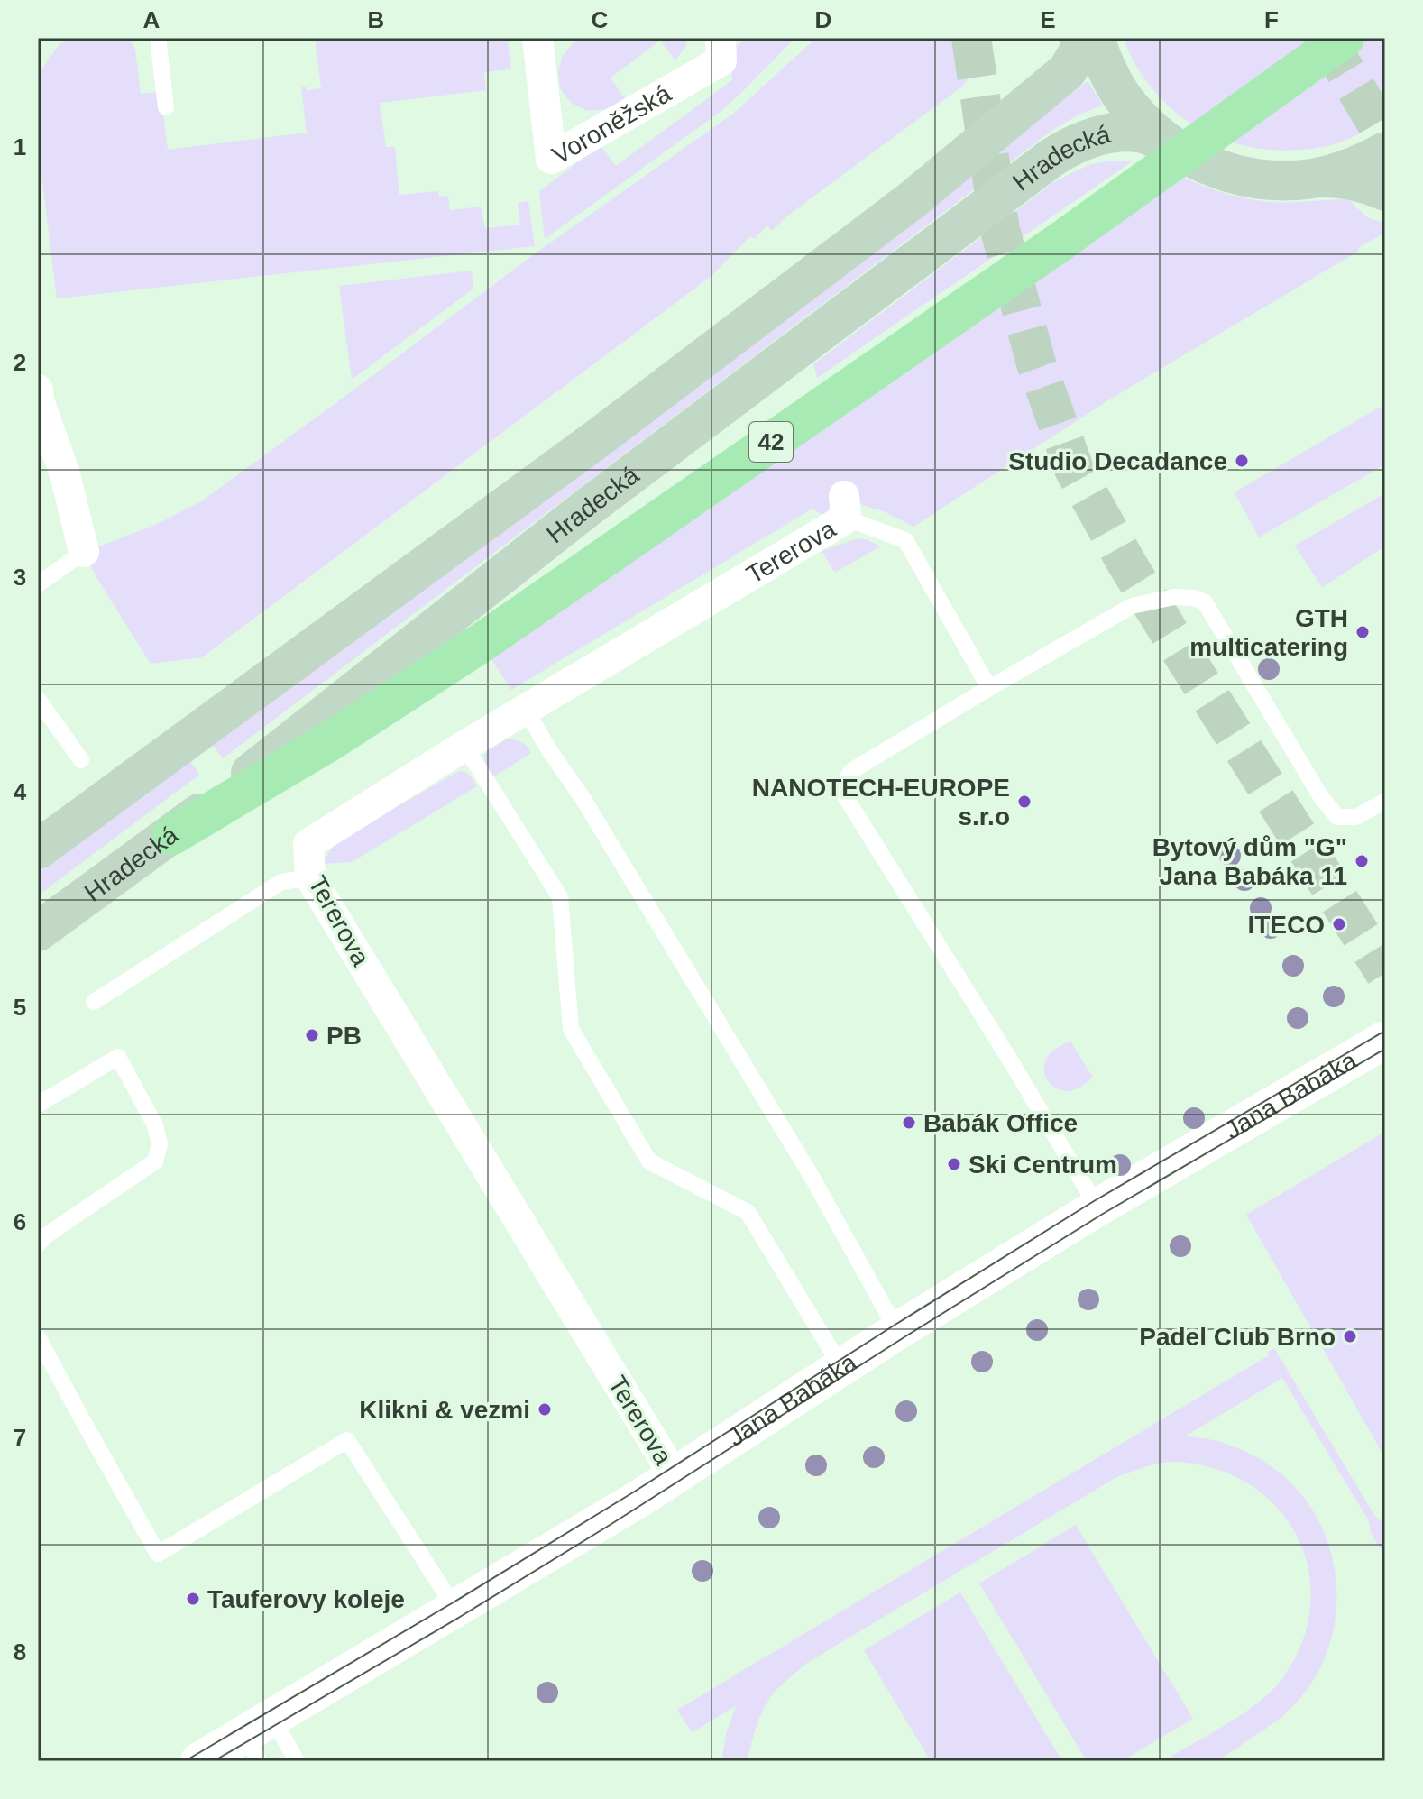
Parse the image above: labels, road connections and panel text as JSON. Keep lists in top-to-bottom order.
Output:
{
  "streets": {
    "highway": ["42"],
    "main road": ["Hradecká"],
    "street": ["Voroněžská", "Tererova", "Jana Babáka"]
  },
  "crossings": [
    ["Hradecká", "42"],
    ["Tererova", "Jana Babáka"]
  ],
  "places": [
    "Studio Decadance",
    "GTH multicatering",
    "NANOTECH-EUROPE s.r.o",
    "Bytový dům \"G\" Jana Babáka 11",
    "ITECO",
    "PB",
    "Babák Office",
    "Ski Centrum",
    "Padel Club Brno",
    "Klikni & vezmi",
    "Tauferovy koleje"
  ],
  "grid": {
    "columns": [
      "A",
      "B",
      "C",
      "D",
      "E",
      "F"
    ],
    "rows": [
      "1",
      "2",
      "3",
      "4",
      "5",
      "6",
      "7",
      "8"
    ]
  }
}
